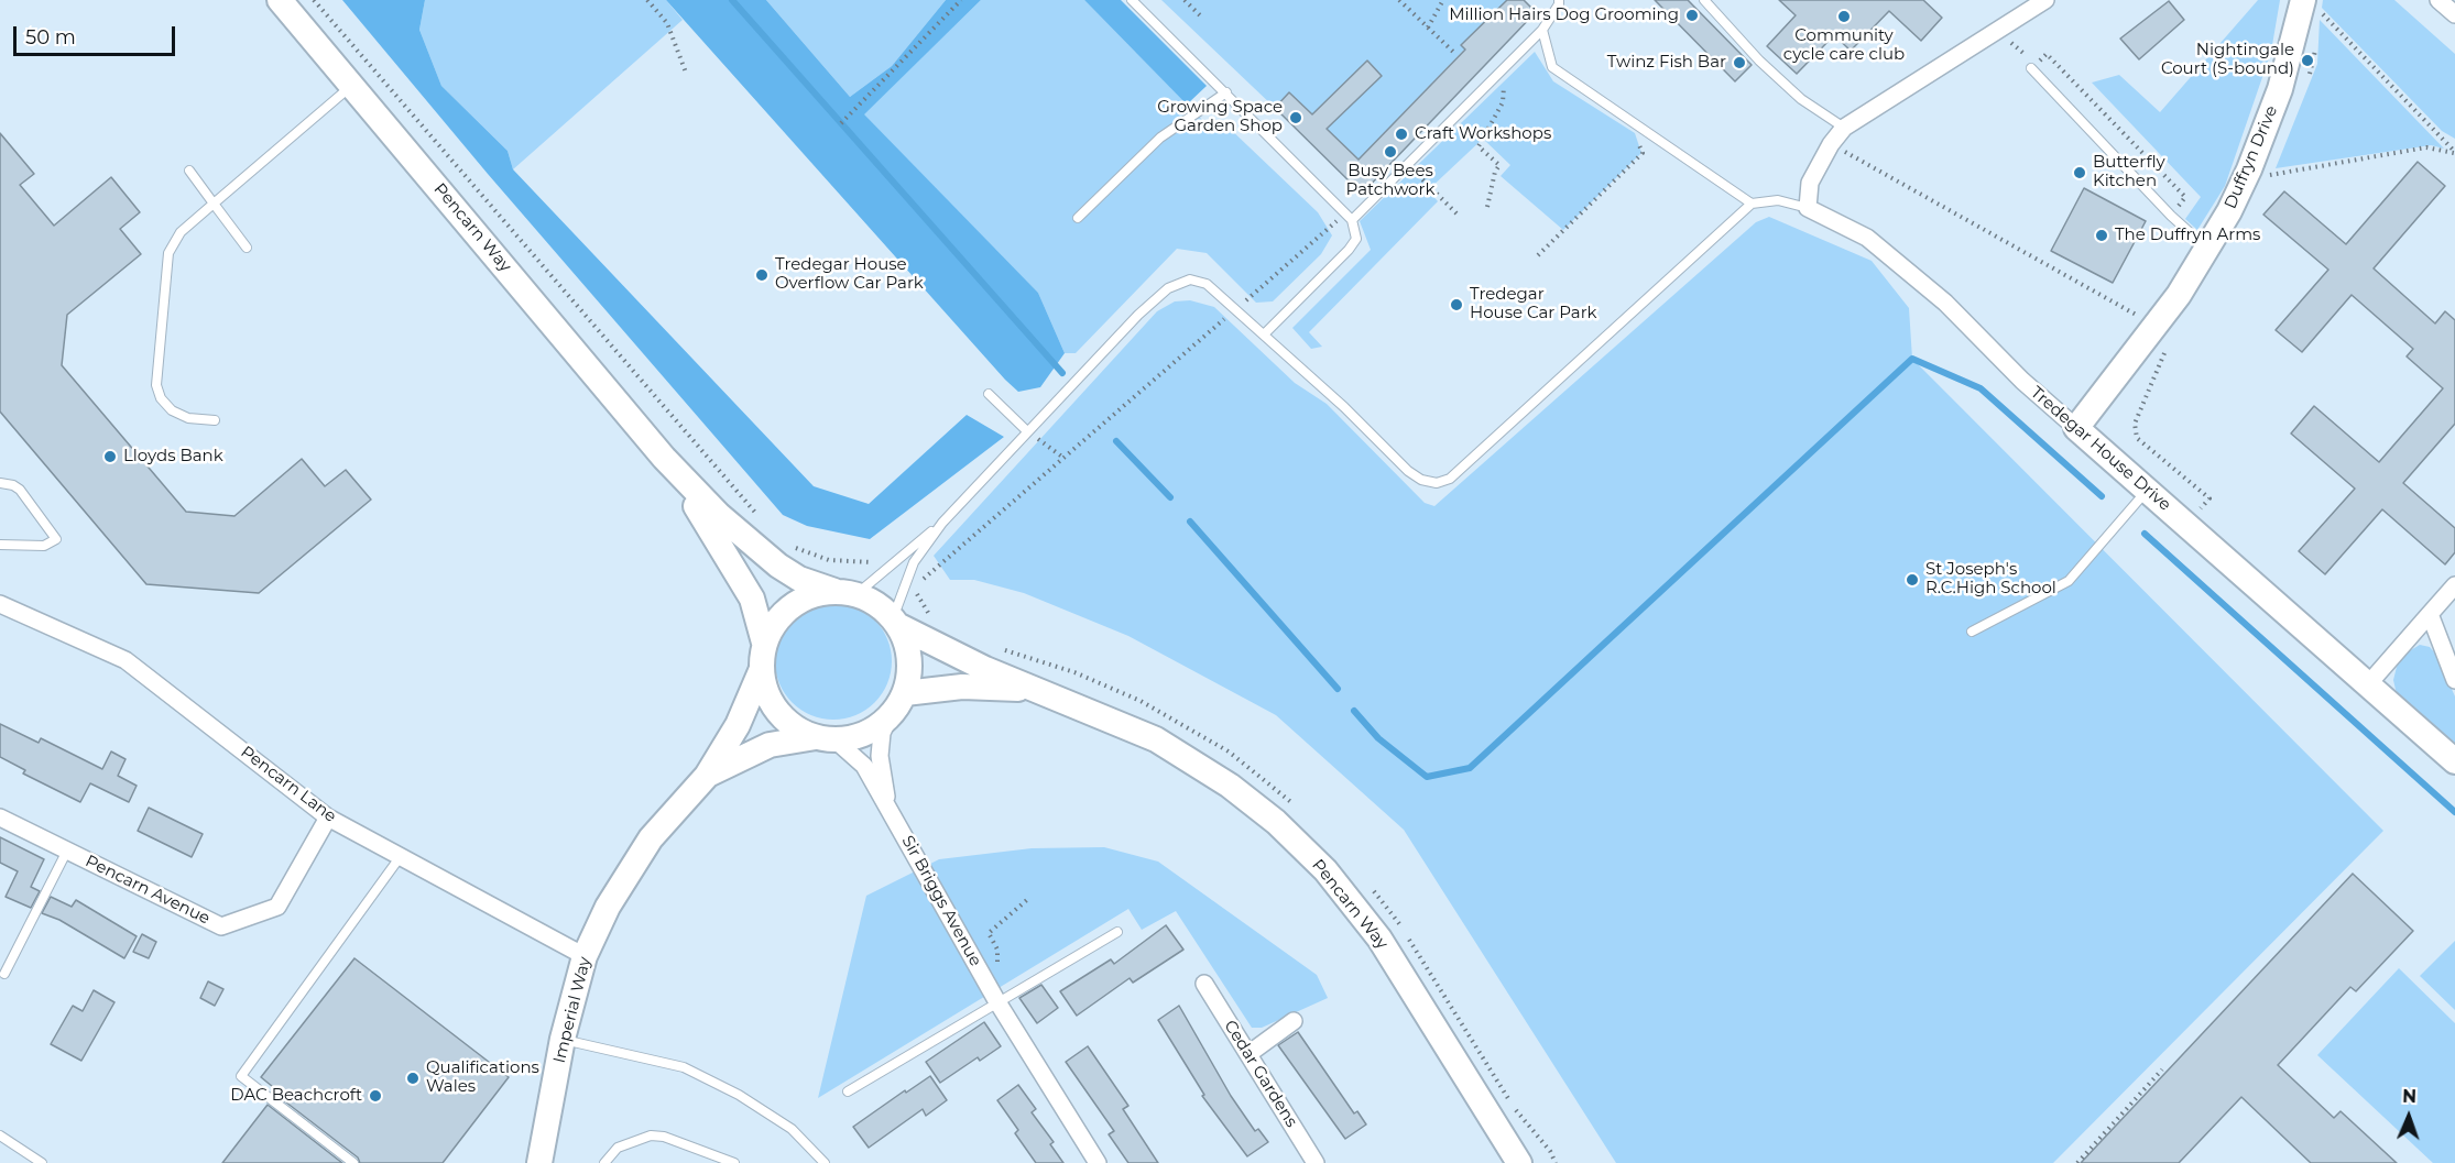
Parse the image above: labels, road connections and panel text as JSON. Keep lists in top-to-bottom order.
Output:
{
  "streets": {
    "street": [
      "Duffryn Drive",
      "Pencarn Way",
      "Tredegar House Drive",
      "Pencarn Lane",
      "Pencarn Avenue",
      "Sir Briggs Avenue",
      "Imperial Way",
      "Cedar Gardens"
    ]
  },
  "crossings": [
    ["Duffryn Drive", "Tredegar House Drive"],
    ["Pencarn Way", "Sir Briggs Avenue"],
    ["Pencarn Way", "Imperial Way"],
    ["Pencarn Lane", "Pencarn Avenue"],
    ["Pencarn Lane", "Imperial Way"],
    ["Sir Briggs Avenue", "Imperial Way"]
  ],
  "places": [
    "Million Hairs Dog Grooming",
    "Community cycle care club",
    "Nightingale Court (S-bound)",
    "Twinz Fish Bar",
    "Growing Space Garden Shop",
    "Craft Workshops",
    "Busy Bees Patchwork",
    "Butterfly Kitchen",
    "The Duffryn Arms",
    "Tredegar House Overflow Car Park",
    "Tredegar House Car Park",
    "Lloyds Bank",
    "St Joseph's R.C.High School",
    "Qualifications Wales",
    "DAC Beachcroft"
  ],
  "scale_bar": "50 m",
  "north": "top"
}
